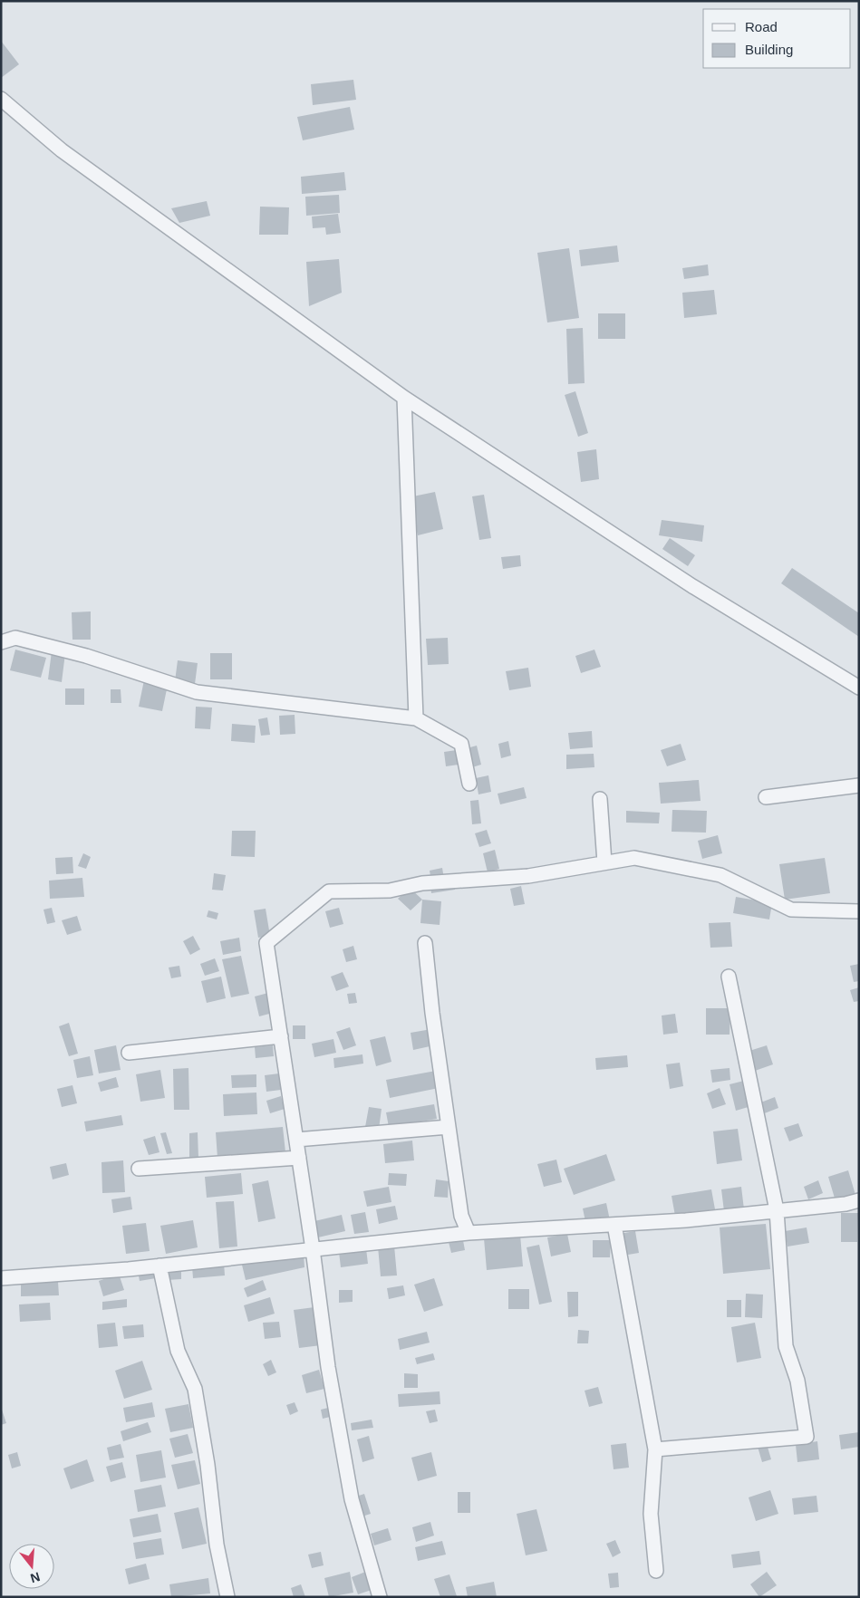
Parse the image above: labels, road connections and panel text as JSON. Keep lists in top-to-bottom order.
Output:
{
  "legend": ["Road", "Building"],
  "north": "bottom"
}
